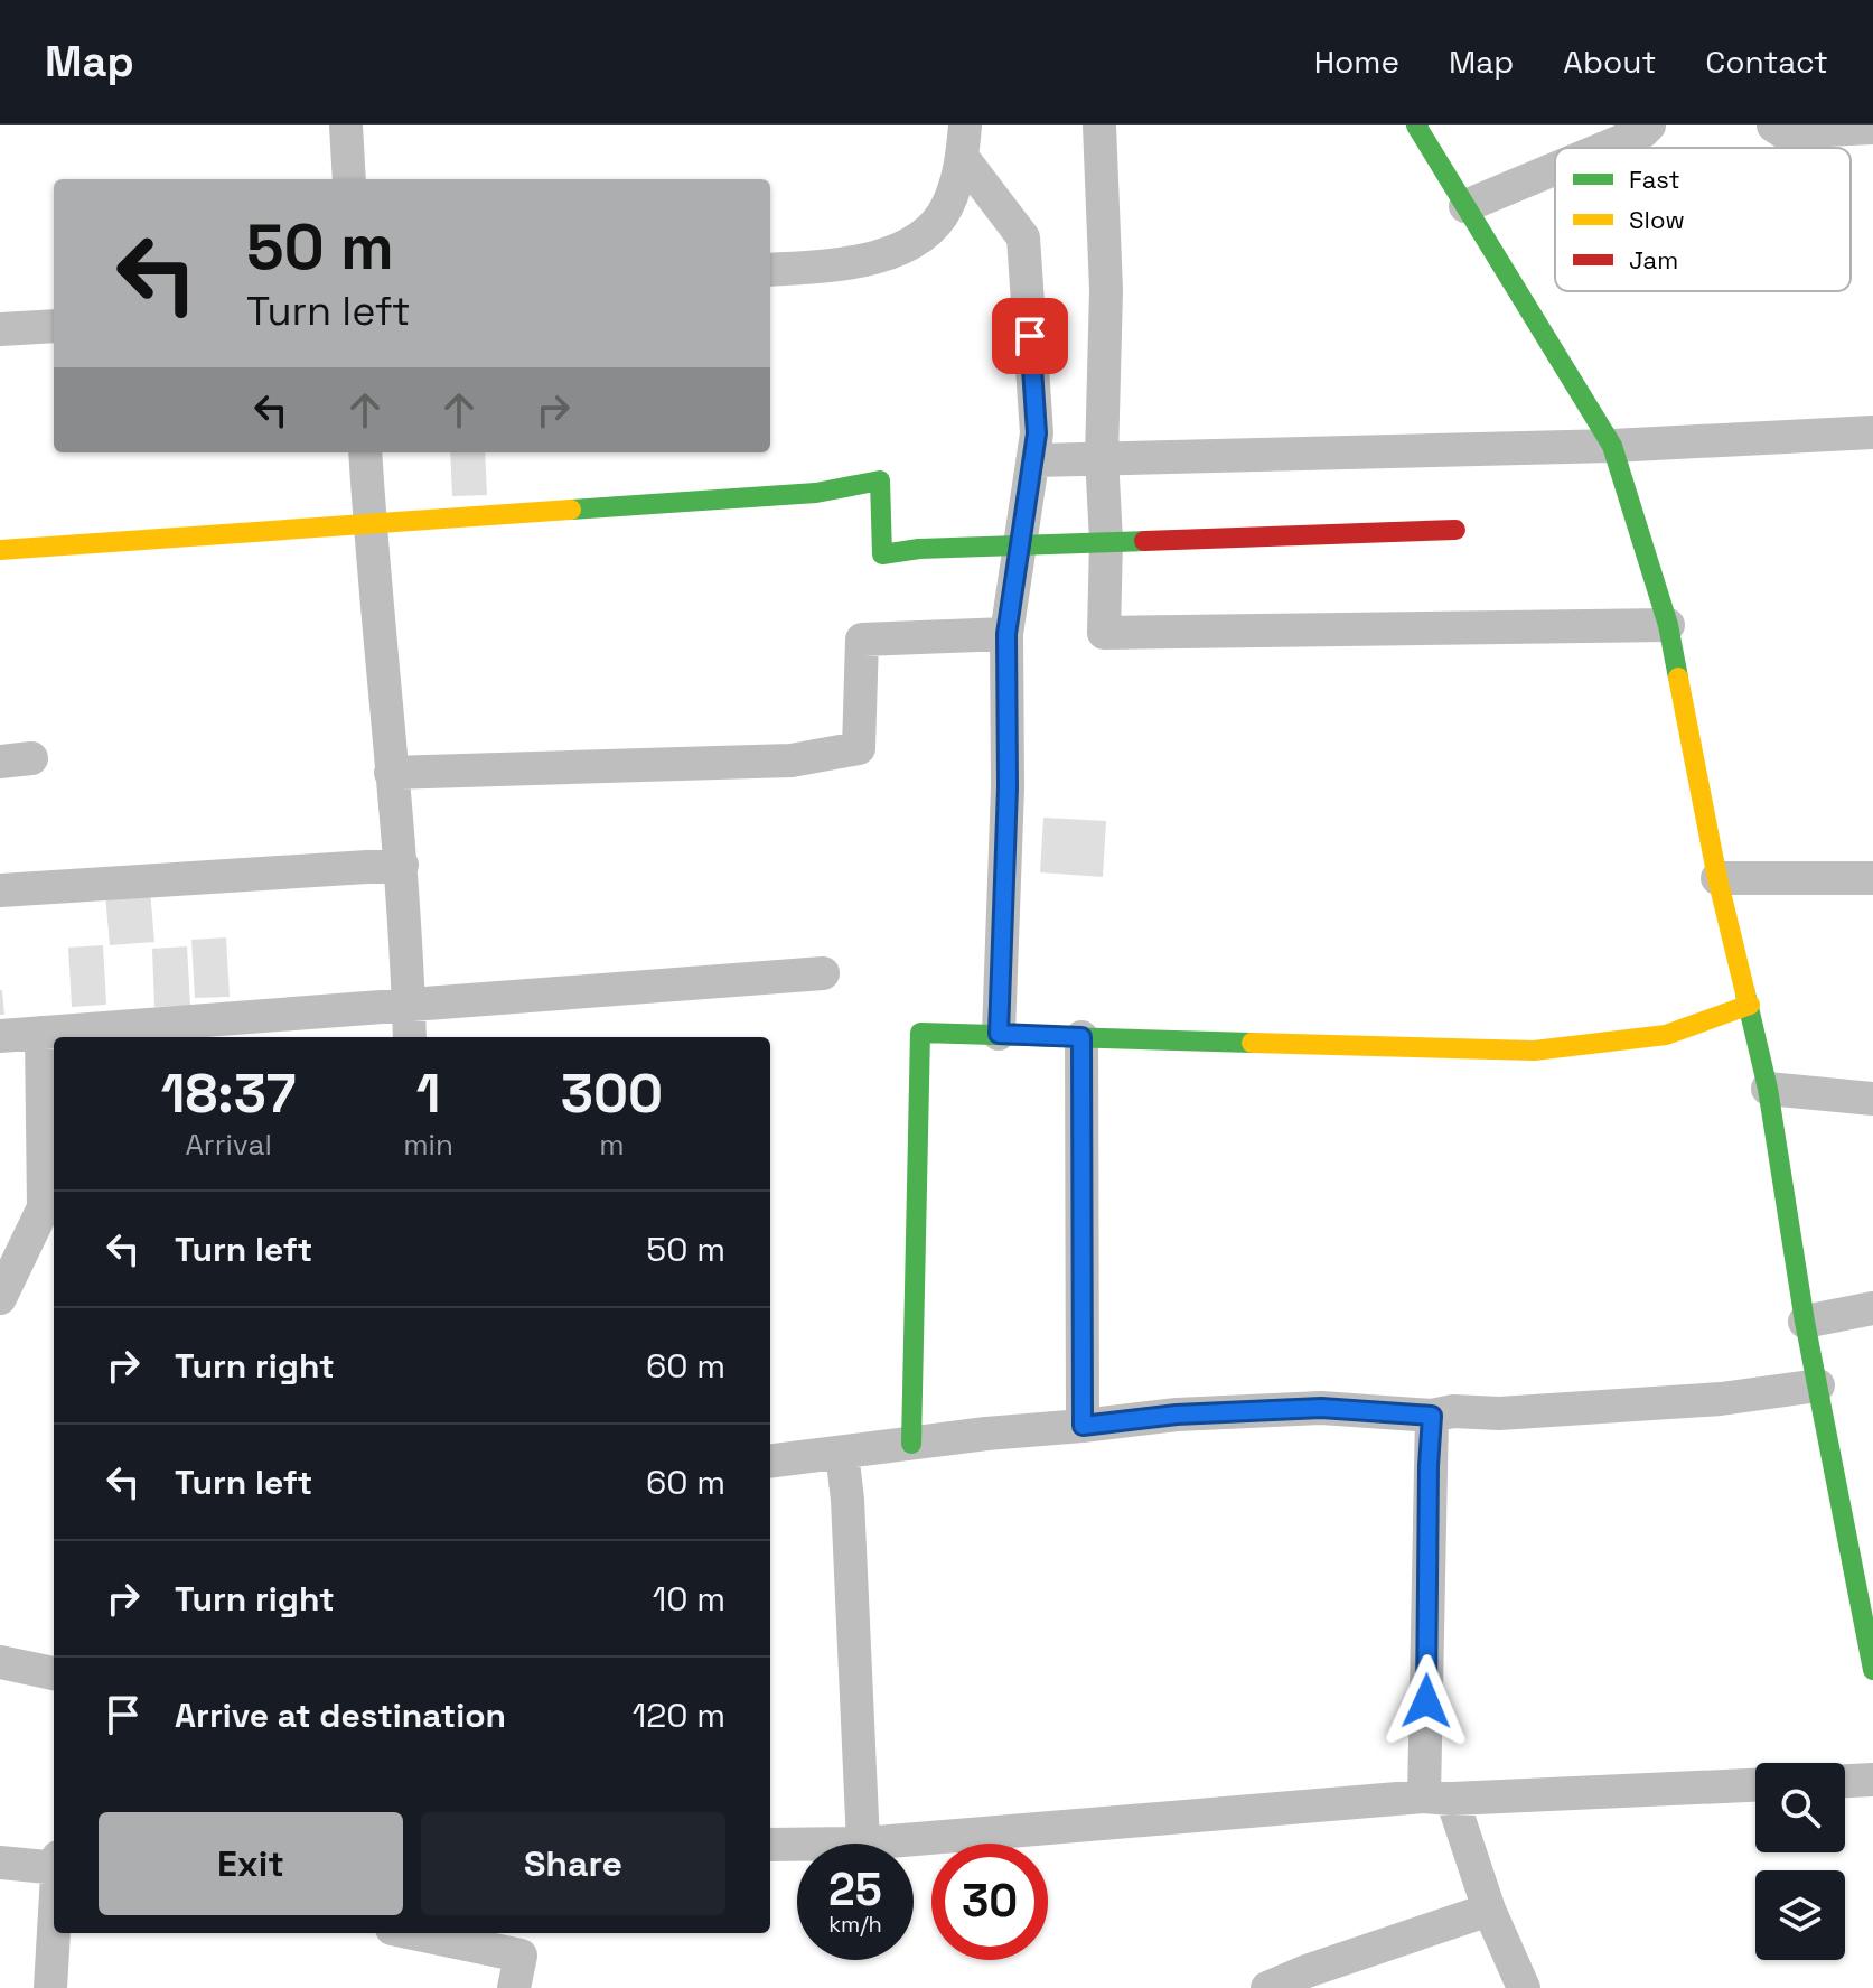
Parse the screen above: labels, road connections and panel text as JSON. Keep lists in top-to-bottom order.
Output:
{
  "legend": ["Fast", "Slow", "Jam"],
  "page": {
    "header": "Map",
    "nav": [
      "Home",
      "Map",
      "About",
      "Contact"
    ],
    "turn": ["50 m", "Turn left"],
    "eta": [
      "18:37",
      "Arrival",
      "1",
      "min",
      "300",
      "m"
    ],
    "list": [
      {
        "name": "Turn left",
        "value": "50 m"
      },
      {
        "name": "Turn right",
        "value": "60 m"
      },
      {
        "name": "Turn left",
        "value": "60 m"
      },
      {
        "name": "Turn right",
        "value": "10 m"
      },
      {
        "name": "Arrive at destination",
        "value": "120 m"
      }
    ],
    "buttons": ["Exit", "Share"],
    "speed": "25 km/h",
    "limit": "30"
  }
}
